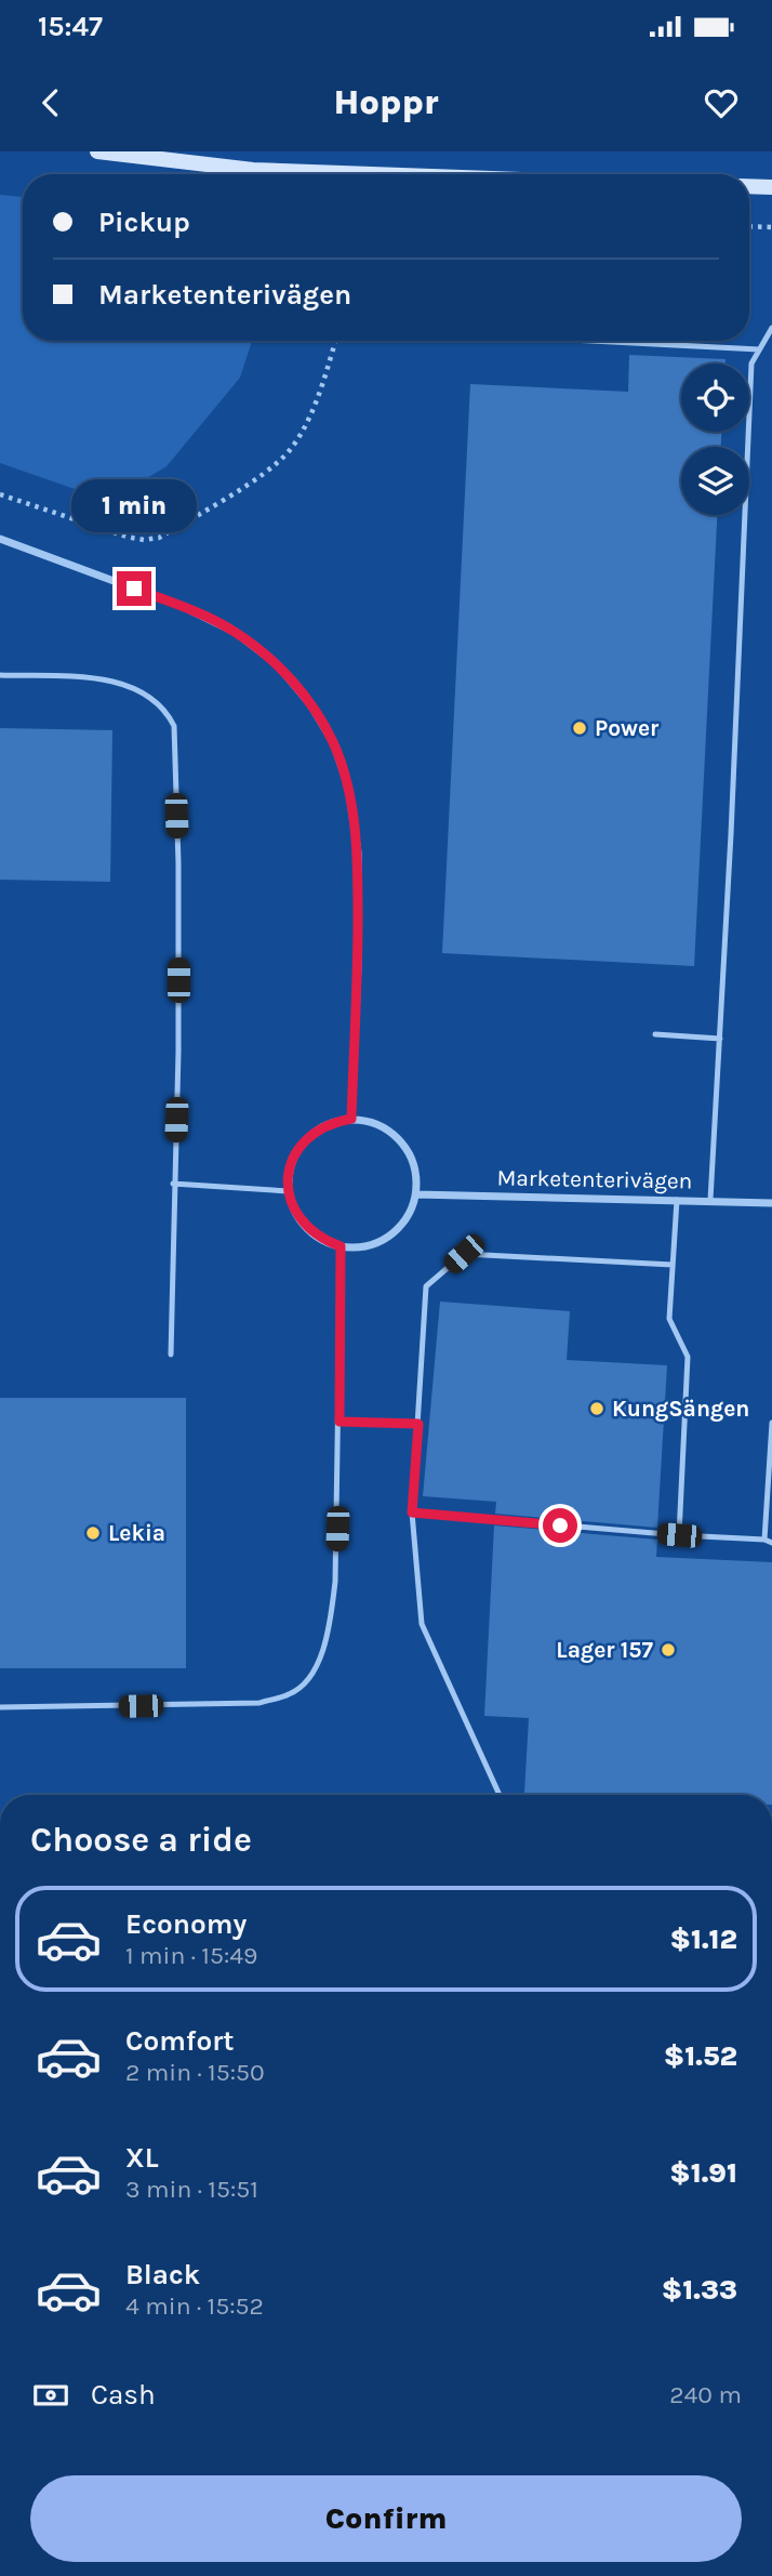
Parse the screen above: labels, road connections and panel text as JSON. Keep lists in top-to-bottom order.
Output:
{
  "streets": {
    "street": ["Marketenterivägen"]
  },
  "places": [
    "Power",
    "KungSängen",
    "Lekia",
    "Lager 157"
  ],
  "page": {
    "status": "15:47",
    "header": "Hoppr",
    "banner": ["Pickup", "Marketenterivägen"],
    "bubble": "1 min",
    "heading": "Choose a ride",
    "list": [
      {
        "name": "Economy",
        "note": "1 min · 15:49",
        "value": "$1.12"
      },
      {
        "name": "Comfort",
        "note": "2 min · 15:50",
        "value": "$1.52"
      },
      {
        "name": "XL",
        "note": "3 min · 15:51",
        "value": "$1.91"
      },
      {
        "name": "Black",
        "note": "4 min · 15:52",
        "value": "$1.33"
      }
    ],
    "pay": ["Cash", "240 m"],
    "buttons": "Confirm"
  }
}
